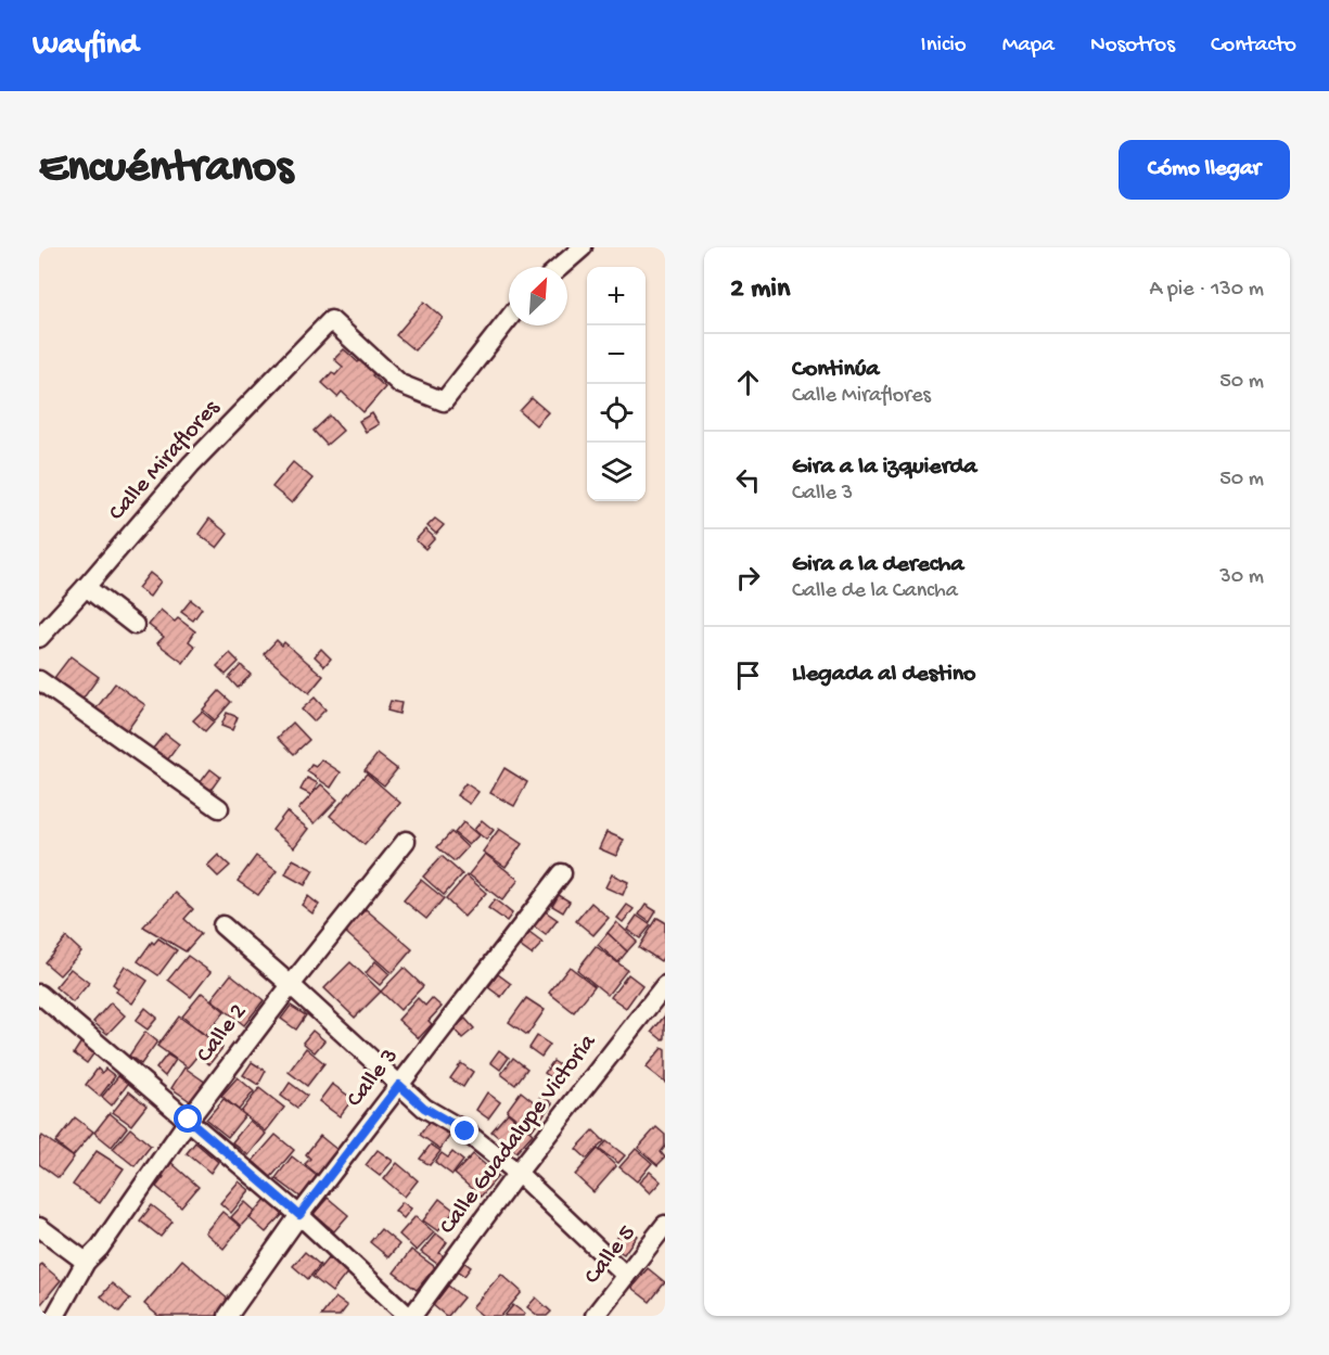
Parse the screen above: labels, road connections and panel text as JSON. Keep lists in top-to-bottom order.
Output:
{
  "streets": {
    "street": [
      "Calle Miraflores",
      "Calle 2",
      "Calle 3",
      "Calle Guadalupe Victoria",
      "Calle 5"
    ]
  },
  "north": "top right",
  "page": {
    "header": "Wayfind",
    "nav": [
      "Inicio",
      "Mapa",
      "Nosotros",
      "Contacto"
    ],
    "buttons": "Cómo llegar",
    "title": "Encuéntranos",
    "heading": ["2 min", "A pie · 130 m"],
    "map_buttons": ["+", "−"],
    "list": [
      ["Continúa", "Calle Miraflores", "50 m"],
      ["Gira a la izquierda", "Calle 3", "50 m"],
      ["Gira a la derecha", "Calle de la Cancha", "30 m"],
      "Llegada al destino"
    ]
  }
}
